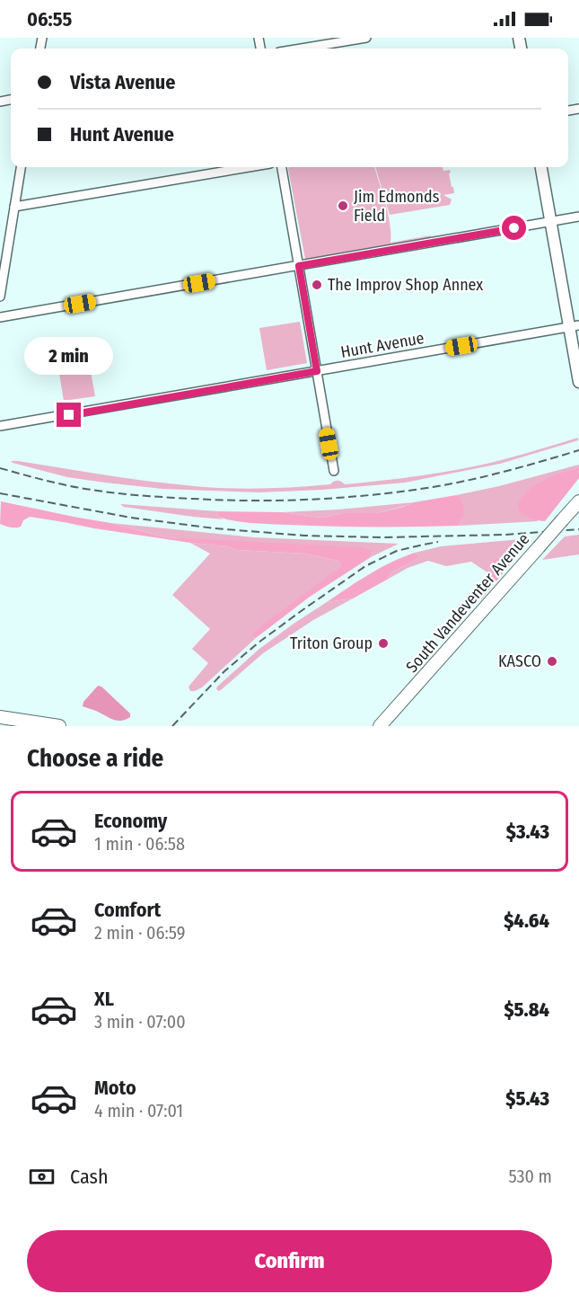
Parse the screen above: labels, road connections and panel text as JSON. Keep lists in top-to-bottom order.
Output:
{
  "streets": {
    "main road": ["South Vandeventer Avenue"],
    "street": ["Hunt Avenue"]
  },
  "places": [
    "Jim Edmonds Field",
    "The Improv Shop Annex",
    "Triton Group",
    "KASCO"
  ],
  "page": {
    "status": "06:55",
    "banner": ["Vista Avenue", "Hunt Avenue"],
    "bubble": "2 min",
    "heading": "Choose a ride",
    "list": [
      {
        "name": "Economy",
        "note": "1 min · 06:58",
        "value": "$3.43"
      },
      {
        "name": "Comfort",
        "note": "2 min · 06:59",
        "value": "$4.64"
      },
      {
        "name": "XL",
        "note": "3 min · 07:00",
        "value": "$5.84"
      },
      {
        "name": "Moto",
        "note": "4 min · 07:01",
        "value": "$5.43"
      }
    ],
    "pay": ["Cash", "530 m"],
    "buttons": "Confirm"
  }
}
